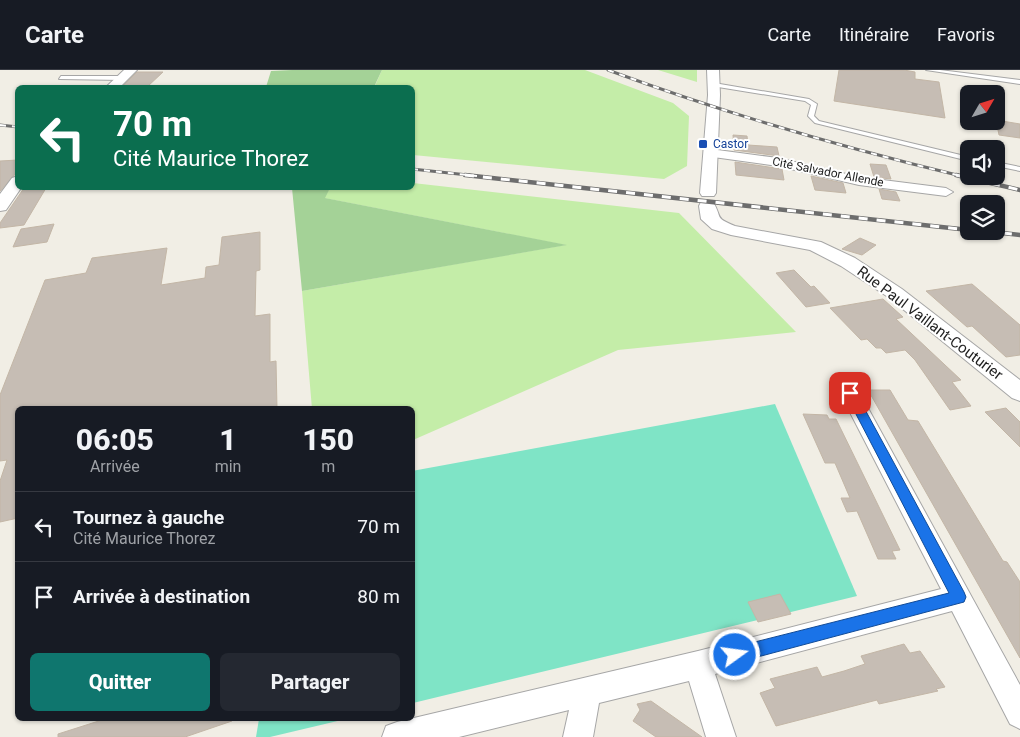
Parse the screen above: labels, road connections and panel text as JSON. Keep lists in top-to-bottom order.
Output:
{
  "streets": {
    "street": ["Cité Salvador Allende", "Rue Paul Vaillant-Couturier"]
  },
  "crossings": [
    ["Cité Salvador Allende", "Rue Paul Vaillant-Couturier"]
  ],
  "places": {
    "transit": ["Castor"]
  },
  "north": "top right",
  "page": {
    "header": "Carte",
    "nav": ["Carte", "Itinéraire", "Favoris"],
    "turn": ["70 m", "Cité Maurice Thorez"],
    "eta": [
      "06:05",
      "Arrivée",
      "1",
      "min",
      "150",
      "m"
    ],
    "list": [
      {
        "name": "Tournez à gauche",
        "note": "Cité Maurice Thorez",
        "value": "70 m"
      },
      {
        "name": "Arrivée à destination",
        "value": "80 m"
      }
    ],
    "buttons": ["Quitter", "Partager"]
  }
}
